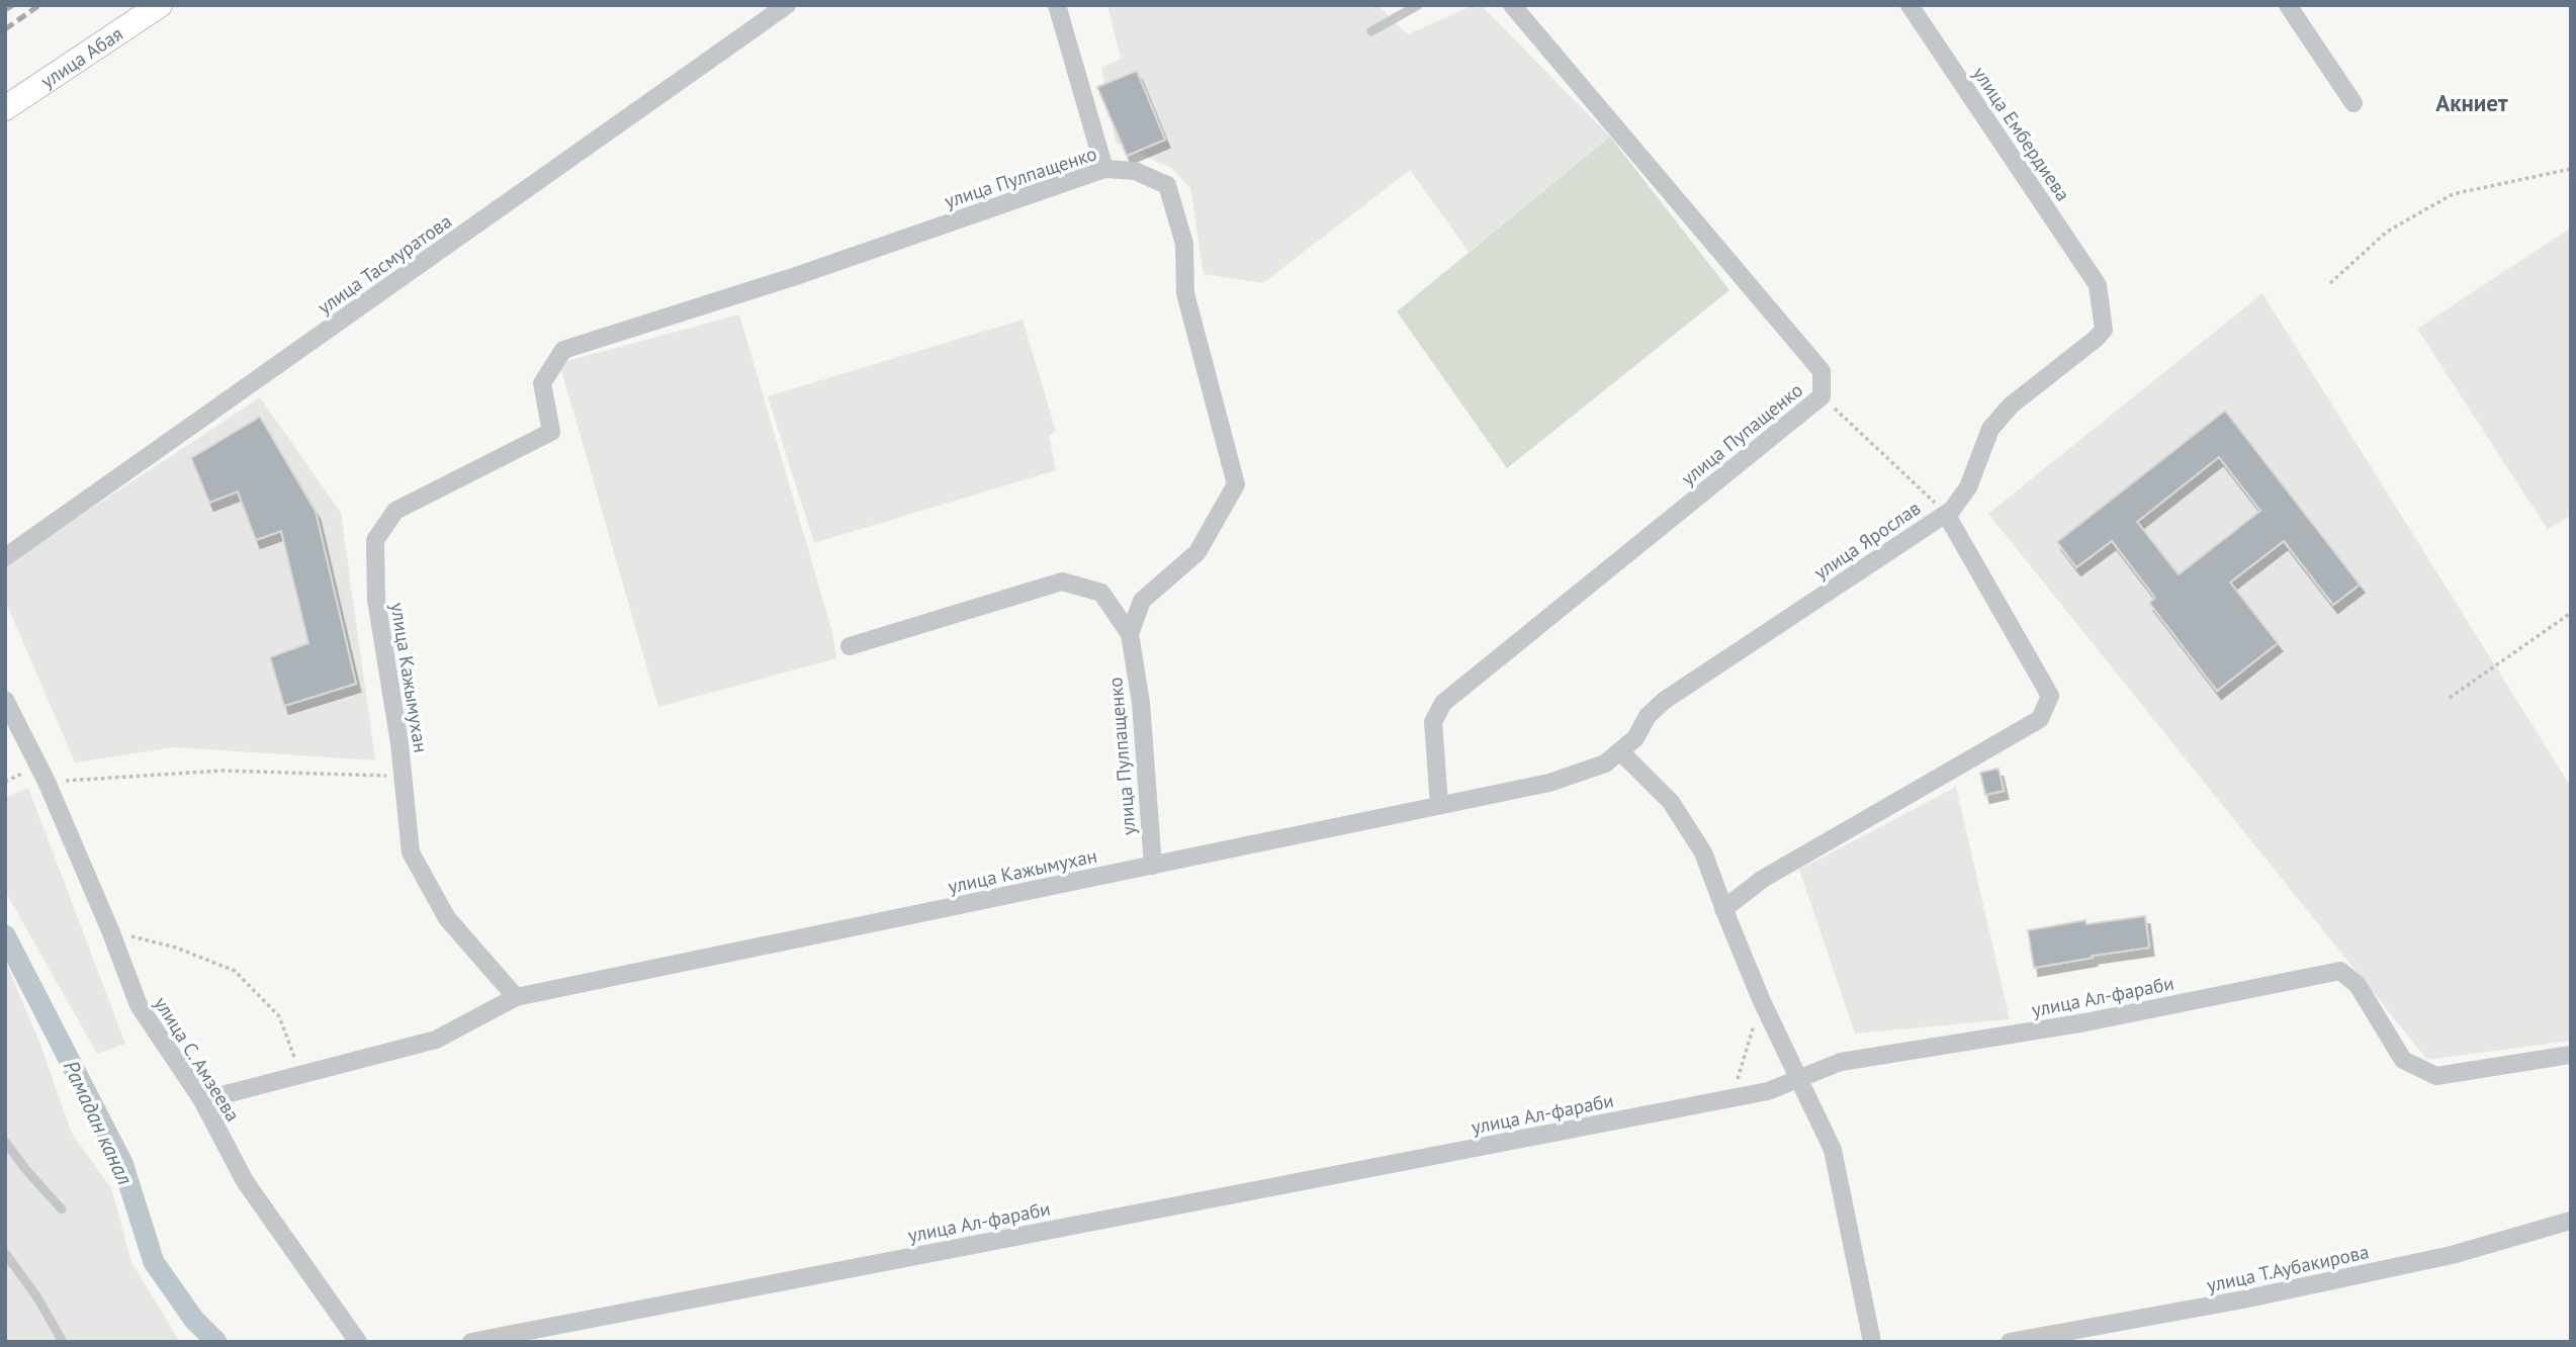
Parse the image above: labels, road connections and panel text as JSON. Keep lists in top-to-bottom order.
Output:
{
  "streets": {
    "main road": ["улица Абая"],
    "street": [
      "улица Ембердиева",
      "улица Пулпащенко",
      "улица Тасмуратова",
      "улица Пупащенко",
      "улица Ярослав",
      "улица Кажымухан",
      "улица Ал-фараби",
      "улица С. Амзеева",
      "улица Т.Аубакирова"
    ]
  },
  "crossings": [
    ["улица Ембердиева", "улица Ярослав"],
    ["улица Пулпащенко", "улица Кажымухан"],
    ["улица Пупащенко", "улица Кажымухан"],
    ["улица Ярослав", "улица Кажымухан"],
    ["улица Кажымухан", "улица С. Амзеева"]
  ],
  "districts": ["Акниет"],
  "water": ["Рамадан канал"]
}
